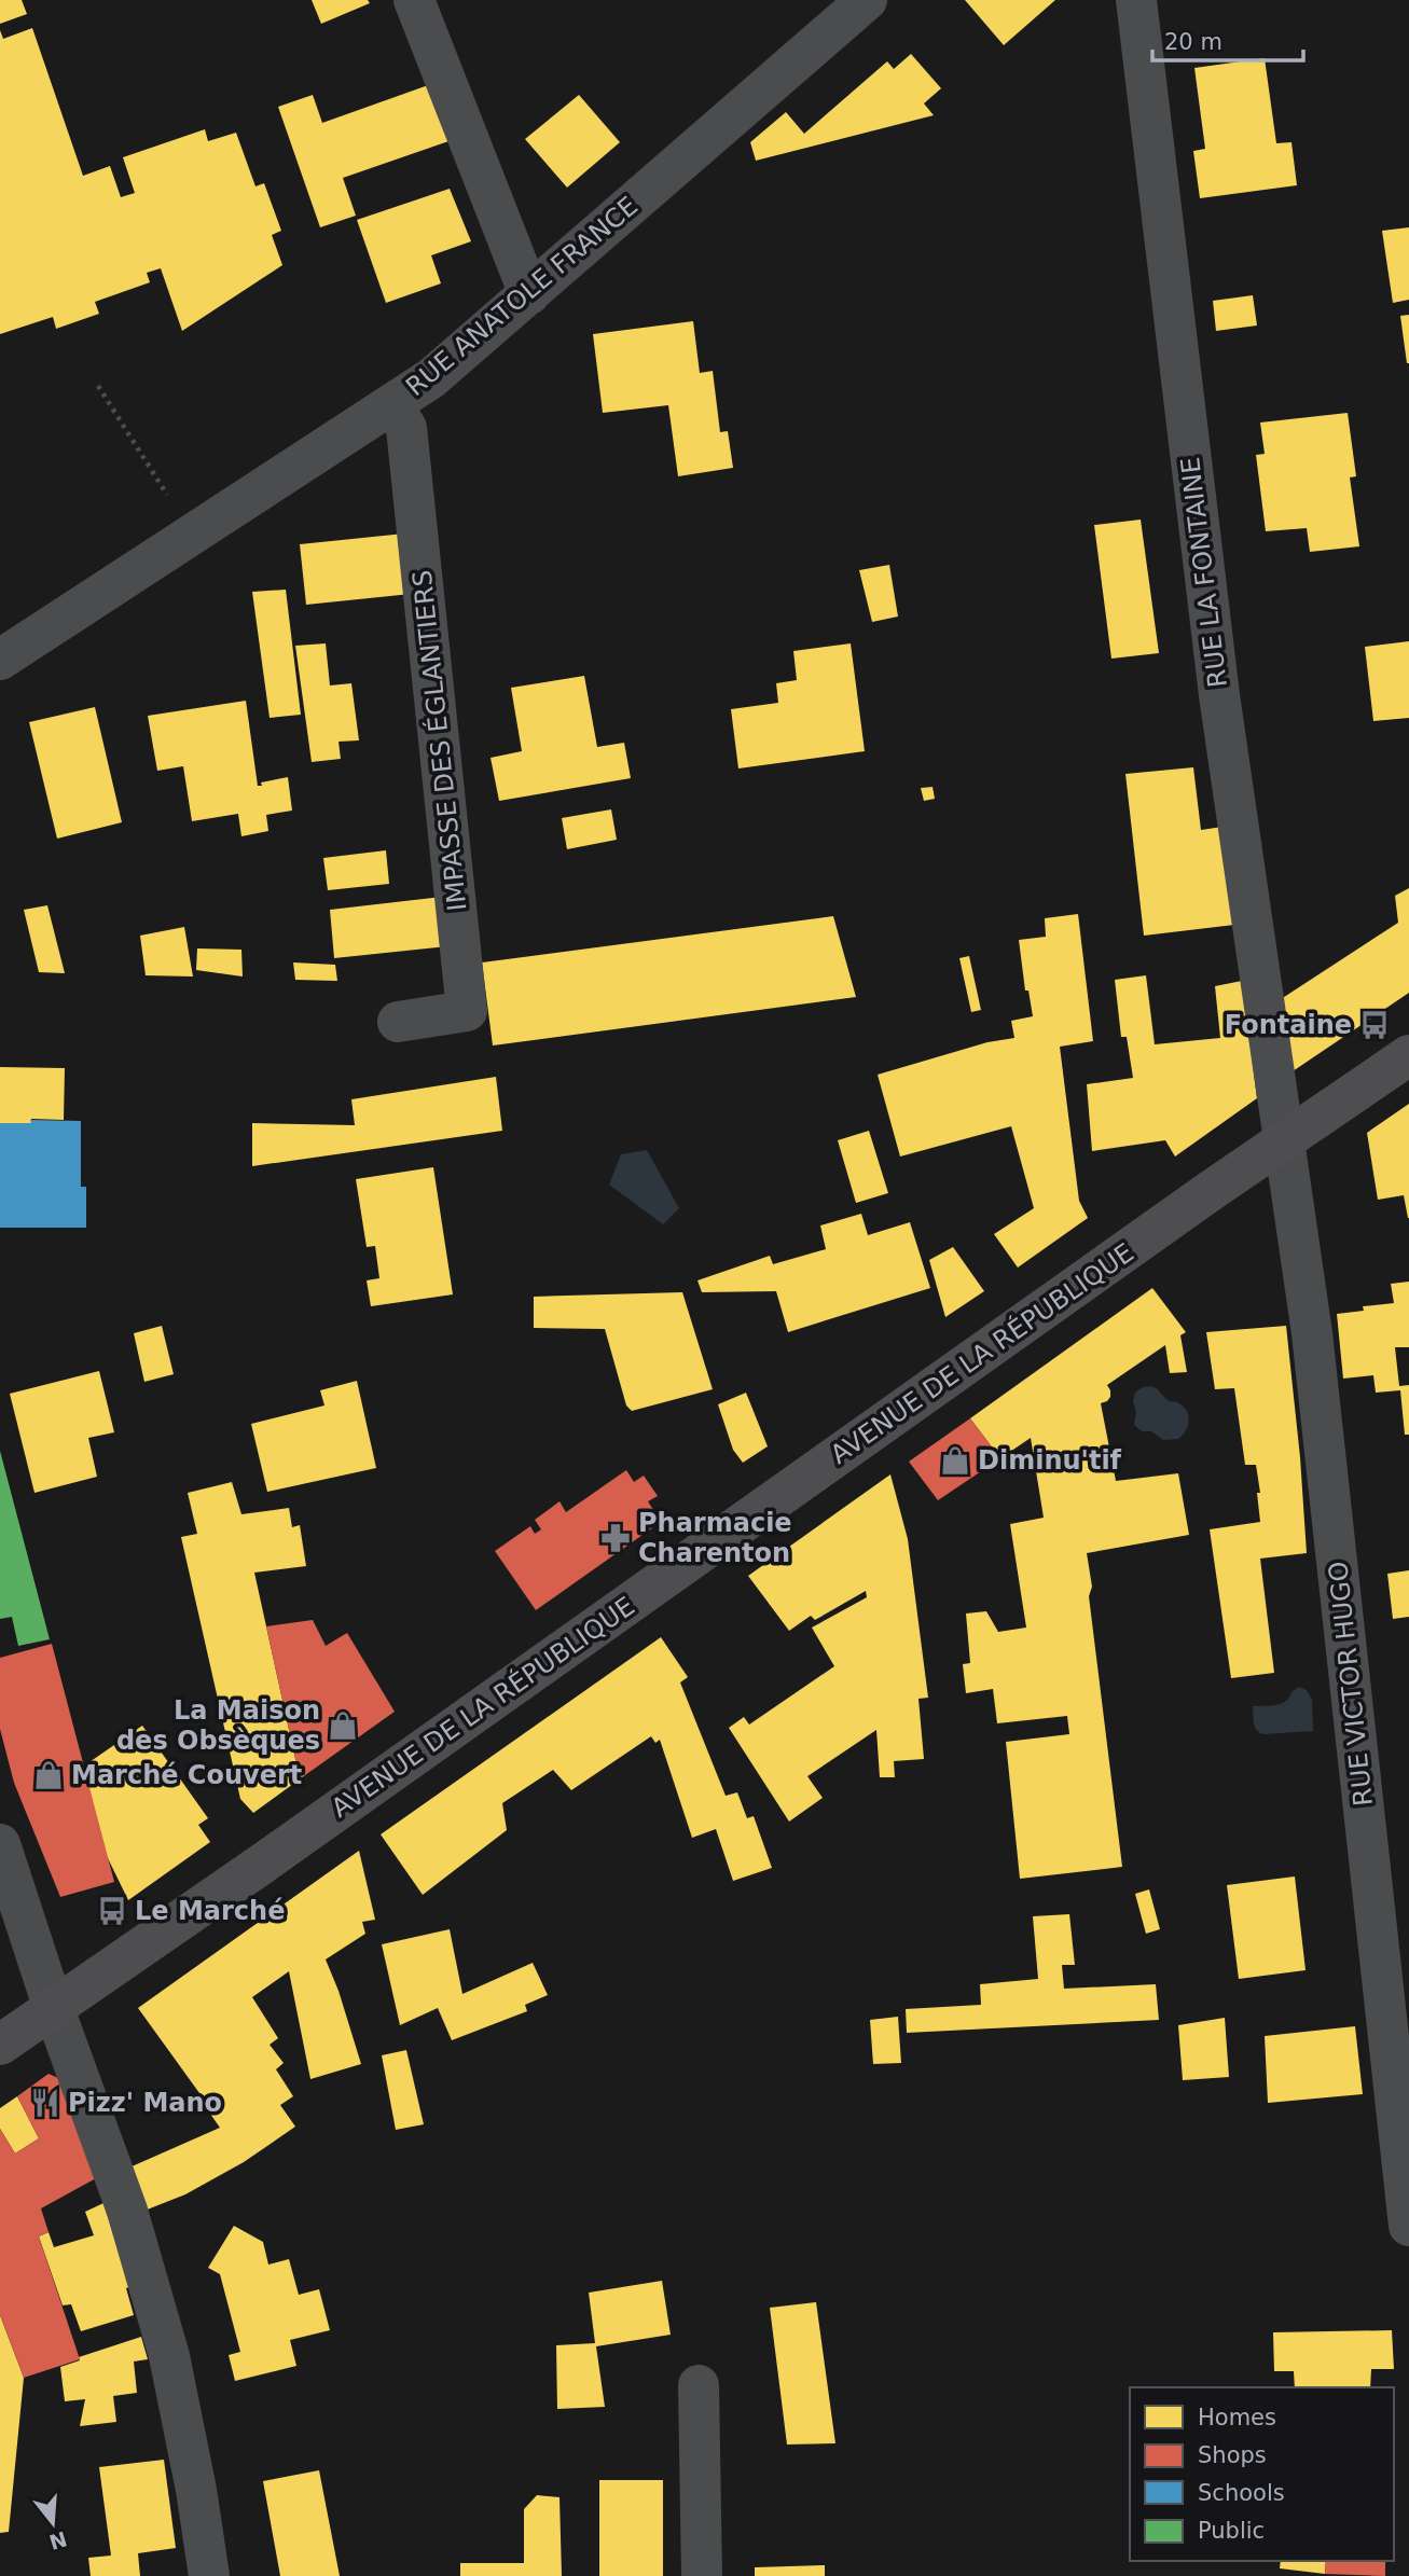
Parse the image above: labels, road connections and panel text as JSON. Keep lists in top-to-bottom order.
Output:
{
  "streets": {
    "main road": ["AVENUE DE LA RÉPUBLIQUE"],
    "street": [
      "RUE ANATOLE FRANCE",
      "RUE LA FONTAINE",
      "IMPASSE DES ÉGLANTIERS",
      "RUE VICTOR HUGO"
    ]
  },
  "crossings": [
    ["RUE ANATOLE FRANCE", "IMPASSE DES ÉGLANTIERS"],
    ["RUE LA FONTAINE", "AVENUE DE LA RÉPUBLIQUE"],
    ["RUE LA FONTAINE", "RUE VICTOR HUGO"],
    ["AVENUE DE LA RÉPUBLIQUE", "RUE VICTOR HUGO"]
  ],
  "places": {
    "bus stop": ["Fontaine", "Le Marché"],
    "shop": ["Diminu'tif", "La Maison des Obsèques", "Marché Couvert"],
    "pharmacy": ["Pharmacie Charenton"],
    "restaurant": ["Pizz' Mano"]
  },
  "legend": [
    "Homes",
    "Shops",
    "Schools",
    "Public"
  ],
  "scale_bar": "20 m",
  "north": "bottom"
}
